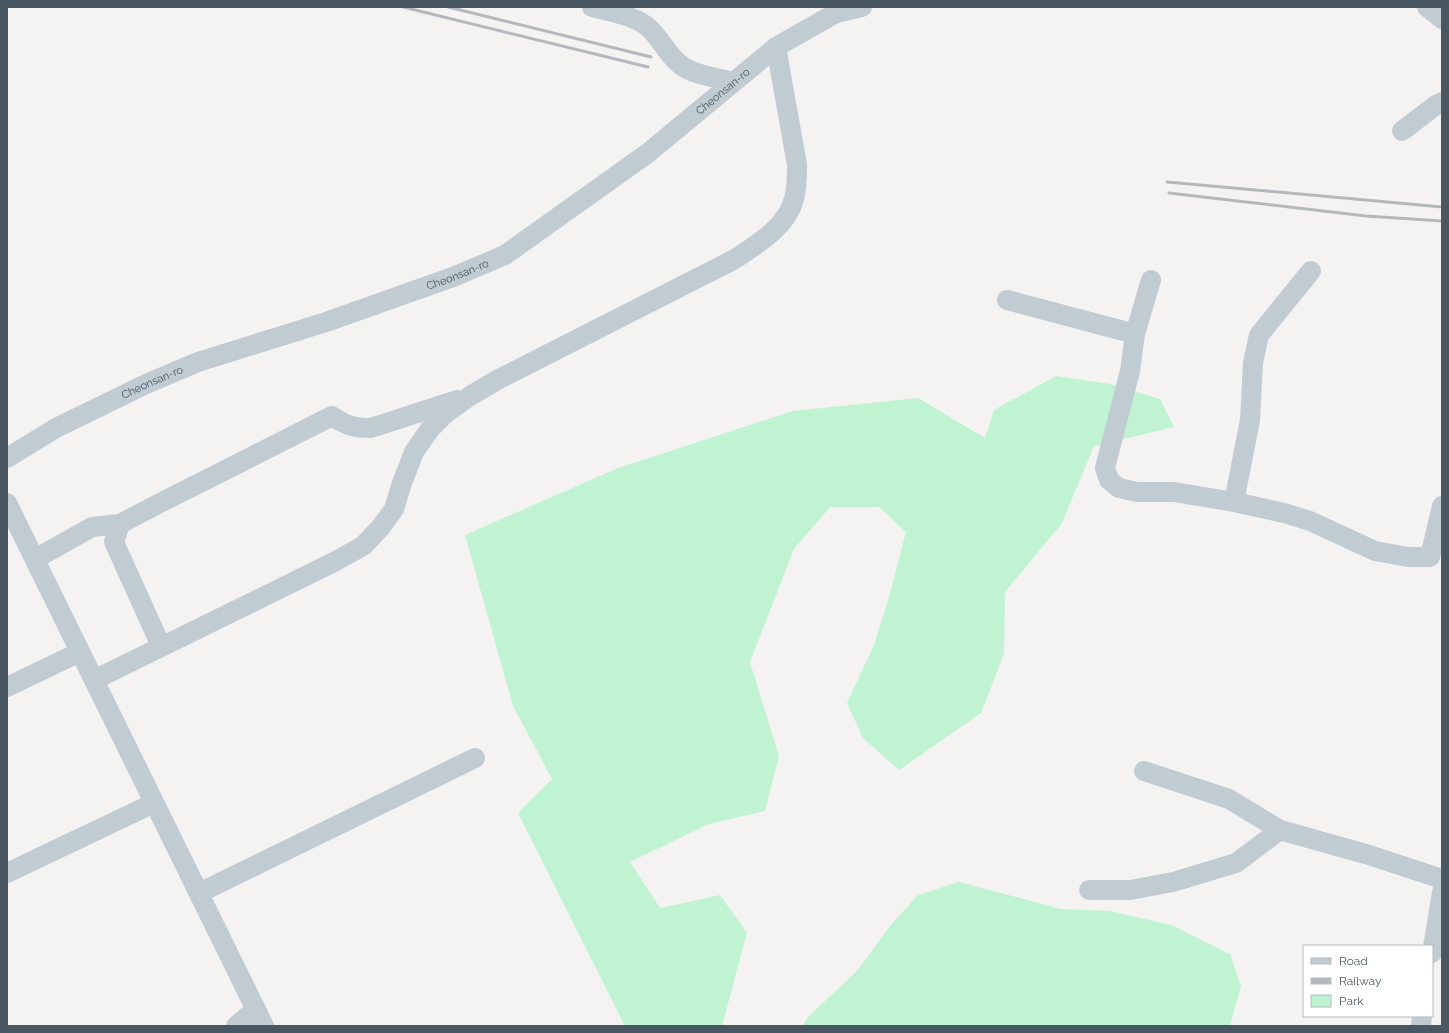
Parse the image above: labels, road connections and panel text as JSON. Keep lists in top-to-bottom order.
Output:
{
  "streets": {
    "street": ["Cheonsan-ro"]
  },
  "legend": ["Road", "Railway", "Park"]
}
